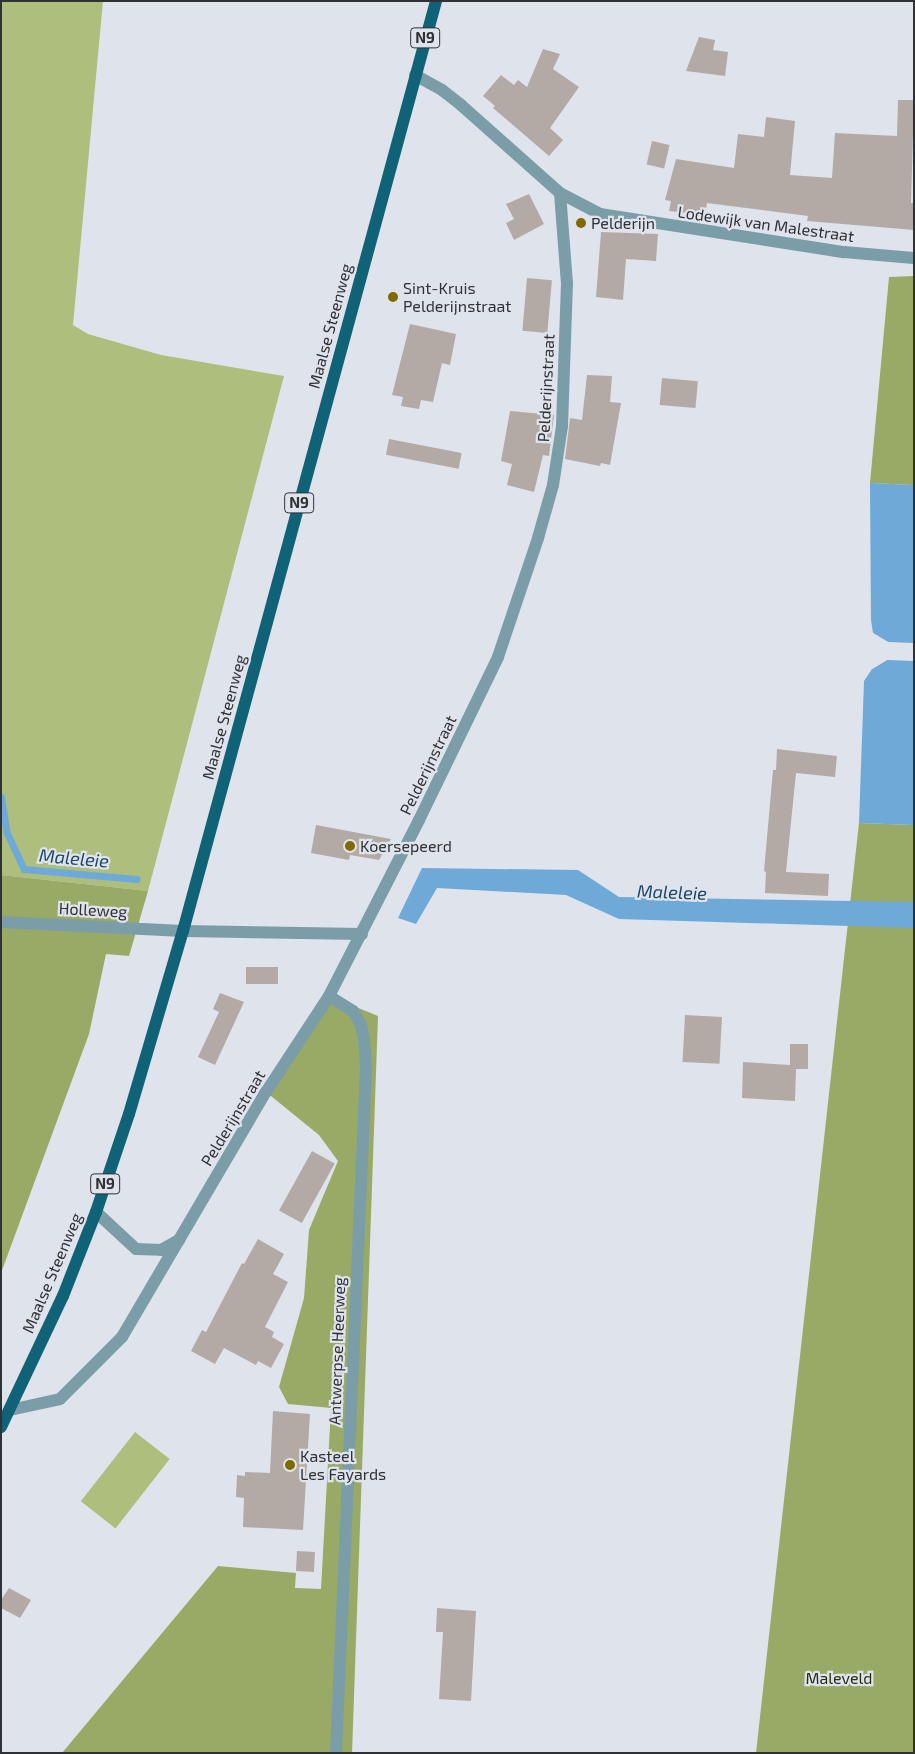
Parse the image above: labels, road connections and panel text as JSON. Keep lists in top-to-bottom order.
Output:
{
  "streets": {
    "main road": ["N9", "Maalse Steenweg"],
    "street": [
      "Lodewijk van Malestraat",
      "Pelderijnstraat",
      "Holleweg",
      "Antwerpse Heerweg"
    ]
  },
  "crossings": [
    ["Lodewijk van Malestraat", "Pelderijnstraat"],
    ["Maalse Steenweg", "Pelderijnstraat"],
    ["Maalse Steenweg", "Holleweg"],
    ["Pelderijnstraat", "Holleweg"],
    ["Pelderijnstraat", "Antwerpse Heerweg"]
  ],
  "water": ["Maleleie"],
  "parks": ["Maleveld"],
  "places": [
    "Pelderijn",
    "Sint-Kruis Pelderijnstraat",
    "Koersepeerd",
    "Kasteel Les Fayards"
  ]
}
